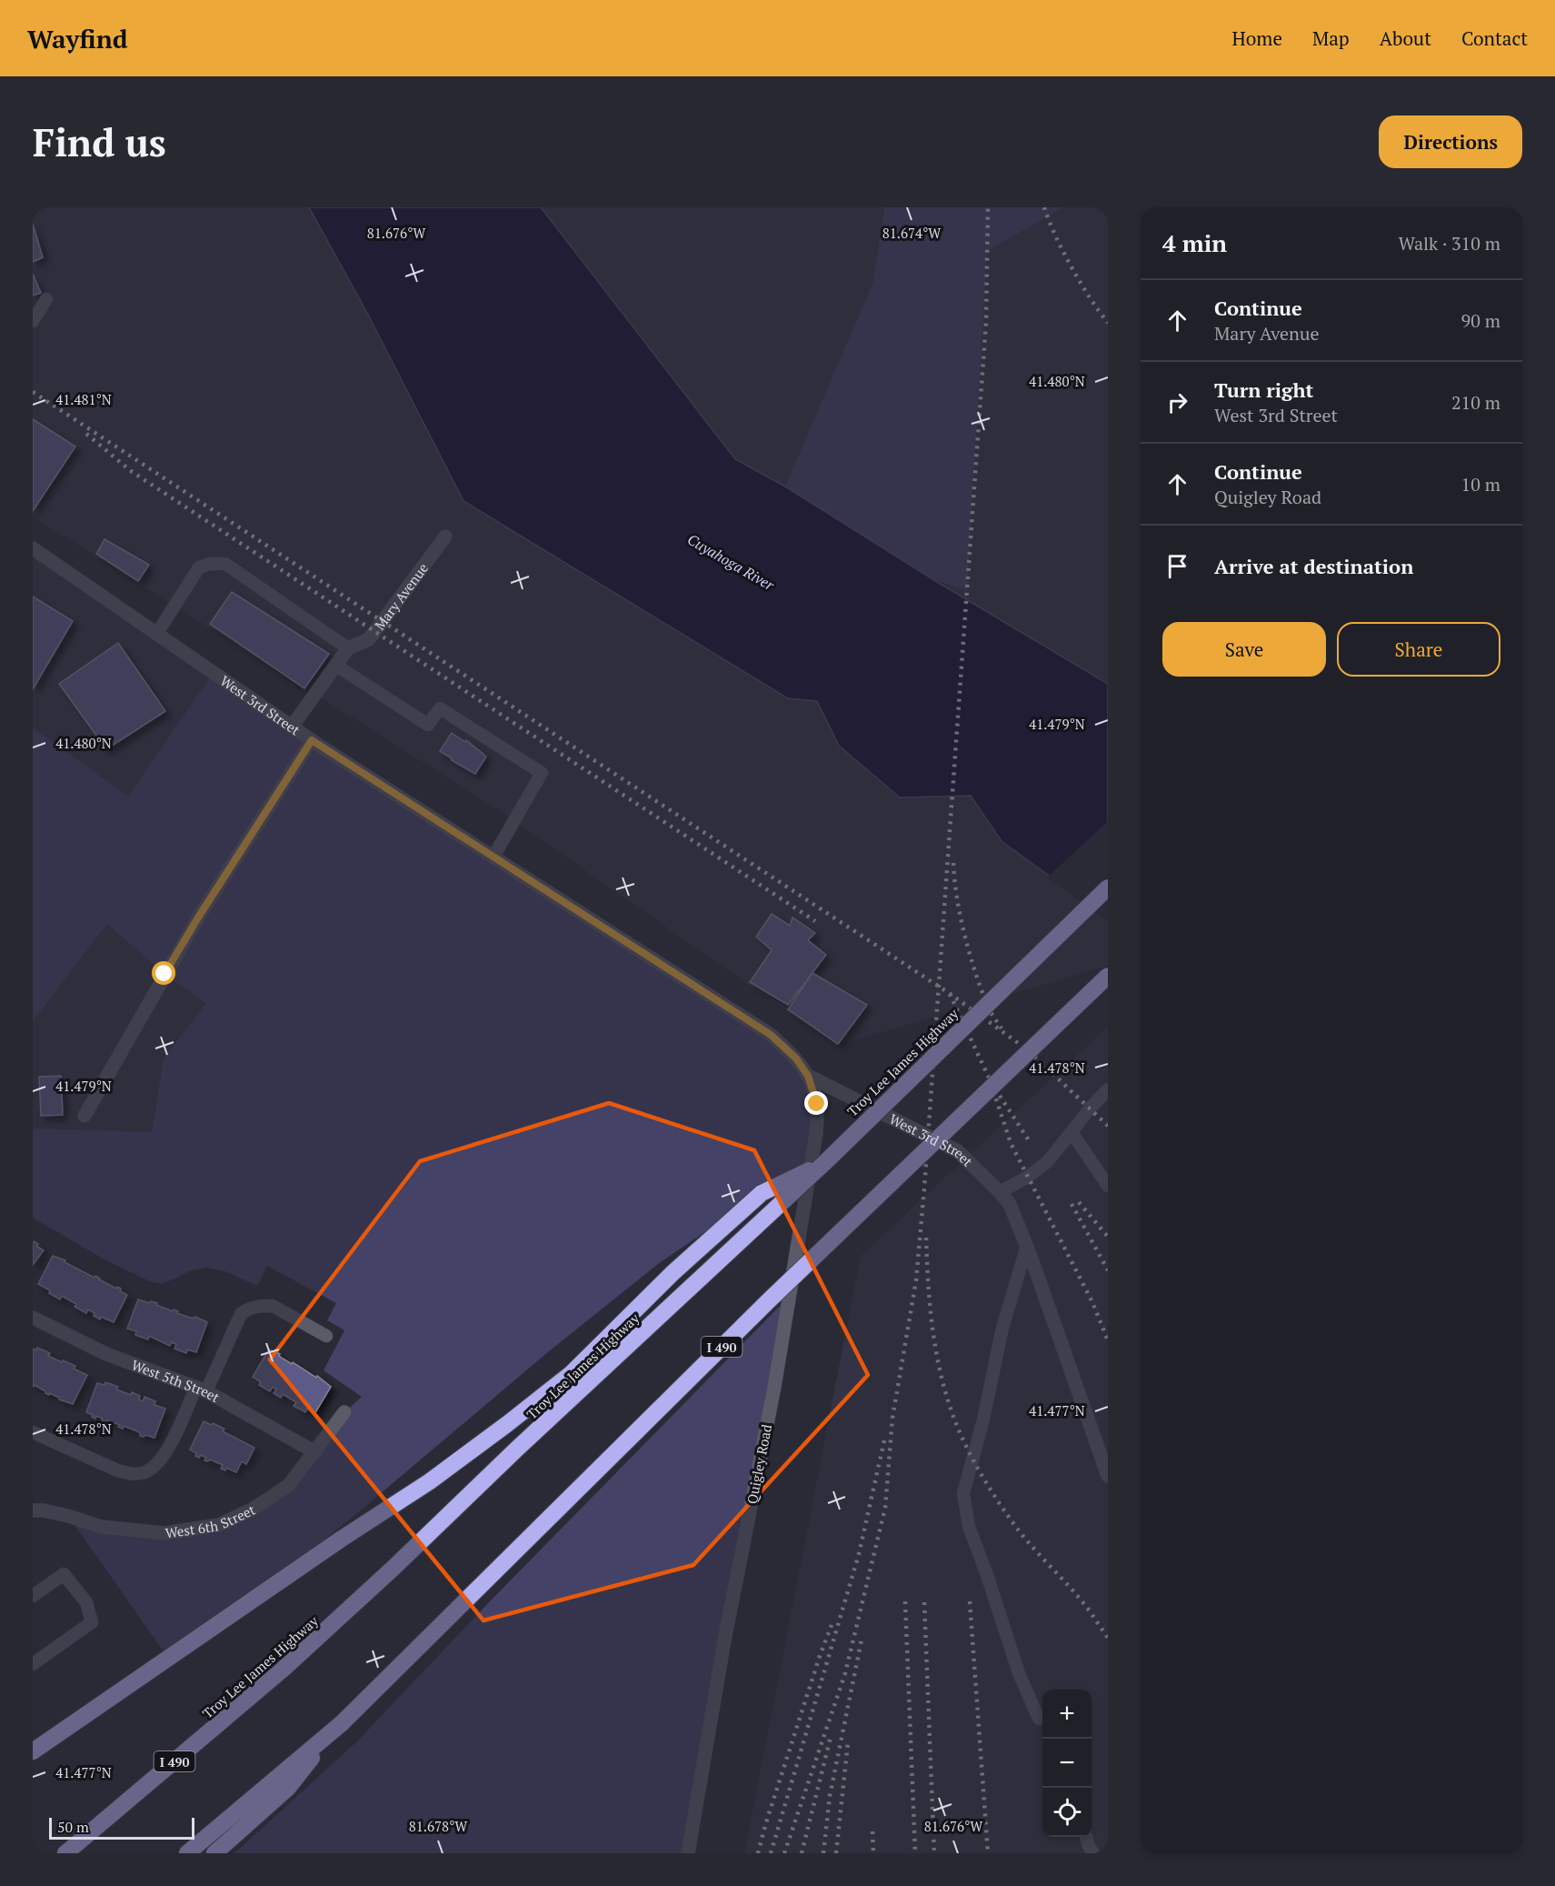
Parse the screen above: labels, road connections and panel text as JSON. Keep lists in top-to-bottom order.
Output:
{
  "streets": {
    "highway": ["Troy Lee James Highway", "I 490"],
    "street": [
      "Mary Avenue",
      "West 3rd Street",
      "West 5th Street",
      "Quigley Road",
      "West 6th Street"
    ]
  },
  "crossings": [
    ["Mary Avenue", "West 3rd Street"],
    ["West 3rd Street", "Quigley Road"],
    ["West 5th Street", "West 6th Street"]
  ],
  "water": ["Cuyahoga River"],
  "scale_bar": "50 m",
  "page": {
    "header": "Wayfind",
    "nav": [
      "Home",
      "Map",
      "About",
      "Contact"
    ],
    "buttons": [
      "Directions",
      ["Save", "Share"]
    ],
    "title": "Find us",
    "heading": ["4 min", "Walk · 310 m"],
    "list": [
      ["Continue", "Mary Avenue", "90 m"],
      ["Turn right", "West 3rd Street", "210 m"],
      ["Continue", "Quigley Road", "10 m"],
      "Arrive at destination"
    ],
    "map_buttons": ["+", "−"],
    "scale": "50 m"
  },
  "coordinates": [
    "81.674°W",
    "81.676°W",
    "41.480°N",
    "41.481°N",
    "41.479°N",
    "41.478°N",
    "41.477°N",
    "81.678°W"
  ]
}
